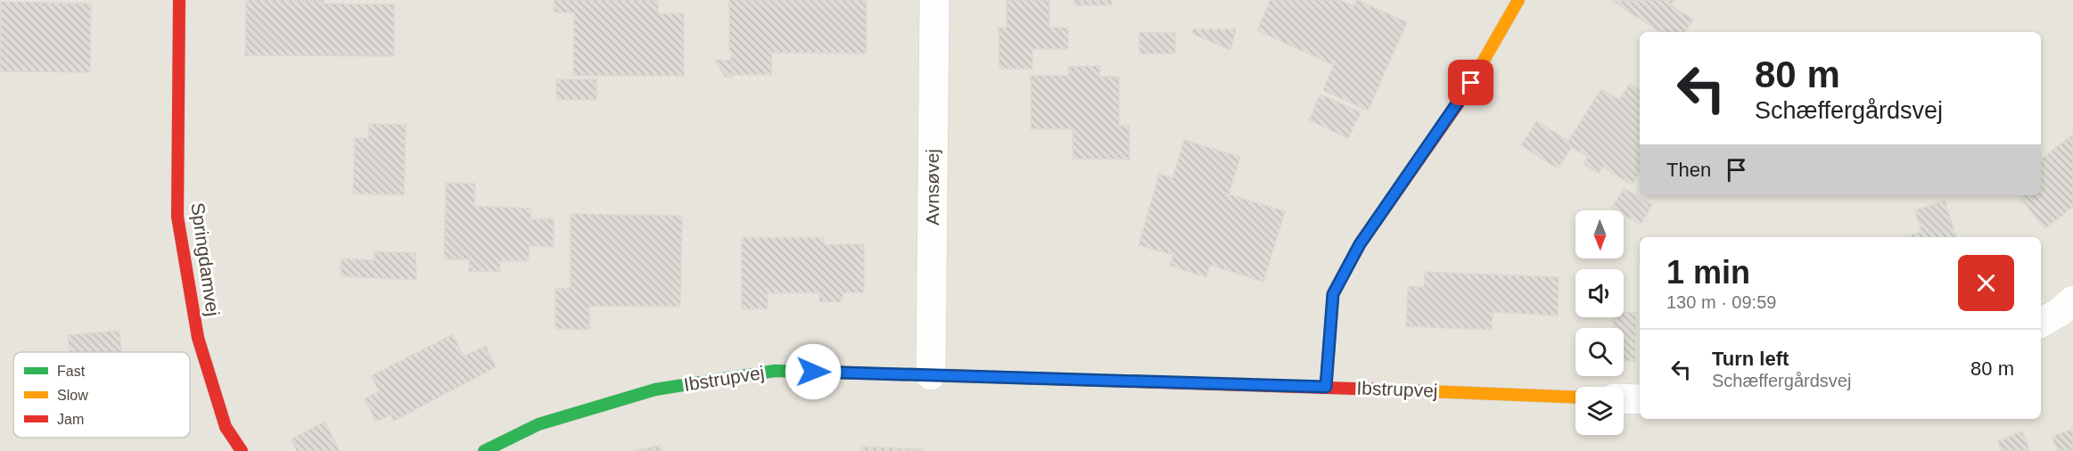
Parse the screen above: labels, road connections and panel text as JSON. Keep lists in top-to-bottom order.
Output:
{
  "streets": {
    "street": ["Avnsøvej", "Springdamvej", "Ibstrupvej"]
  },
  "crossings": [
    ["Avnsøvej", "Ibstrupvej"]
  ],
  "legend": ["Fast", "Slow", "Jam"],
  "north": "bottom",
  "page": {
    "turn": ["80 m", "Schæffergårdsvej"],
    "then": "Then",
    "heading": ["1 min", "130 m · 09:59"],
    "list": [
      {
        "name": "Turn left",
        "note": "Schæffergårdsvej",
        "value": "80 m"
      }
    ]
  }
}
